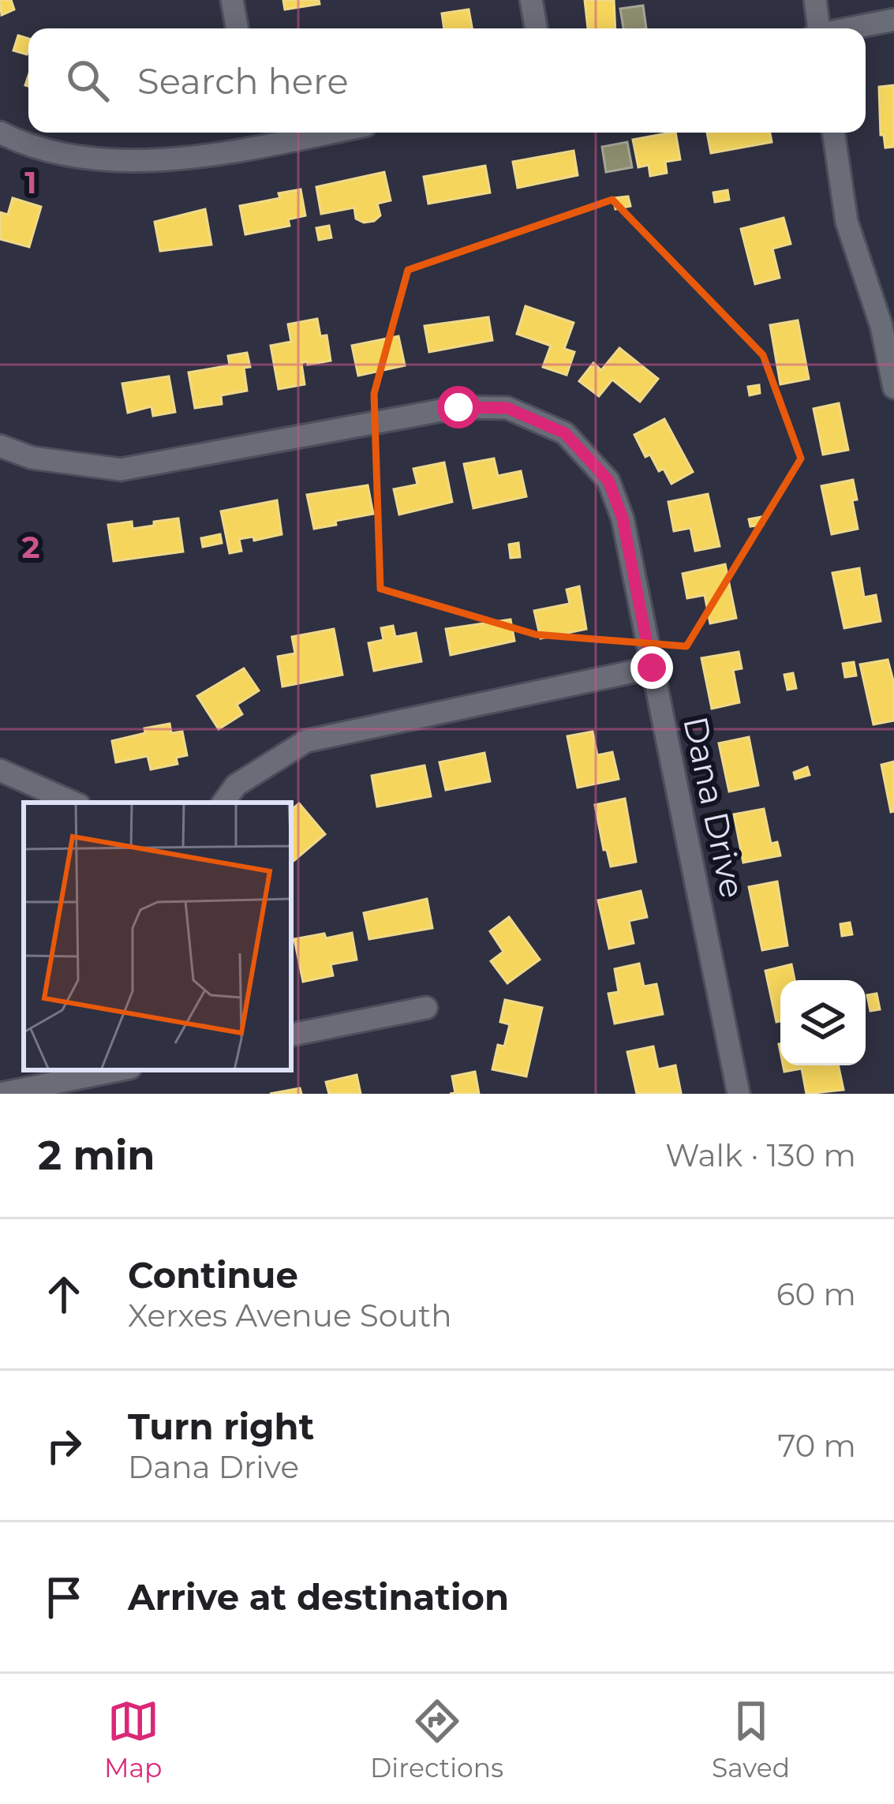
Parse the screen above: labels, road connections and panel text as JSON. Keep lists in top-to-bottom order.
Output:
{
  "streets": {
    "street": ["Dana Drive"]
  },
  "page": {
    "search": "Search here",
    "heading": ["2 min", "Walk · 130 m"],
    "list": [
      ["Continue", "Xerxes Avenue South", "60 m"],
      ["Turn right", "Dana Drive", "70 m"],
      "Arrive at destination"
    ],
    "nav": ["Map", "Directions", "Saved"]
  },
  "grid": {
    "rows": ["1", "2"]
  }
}
